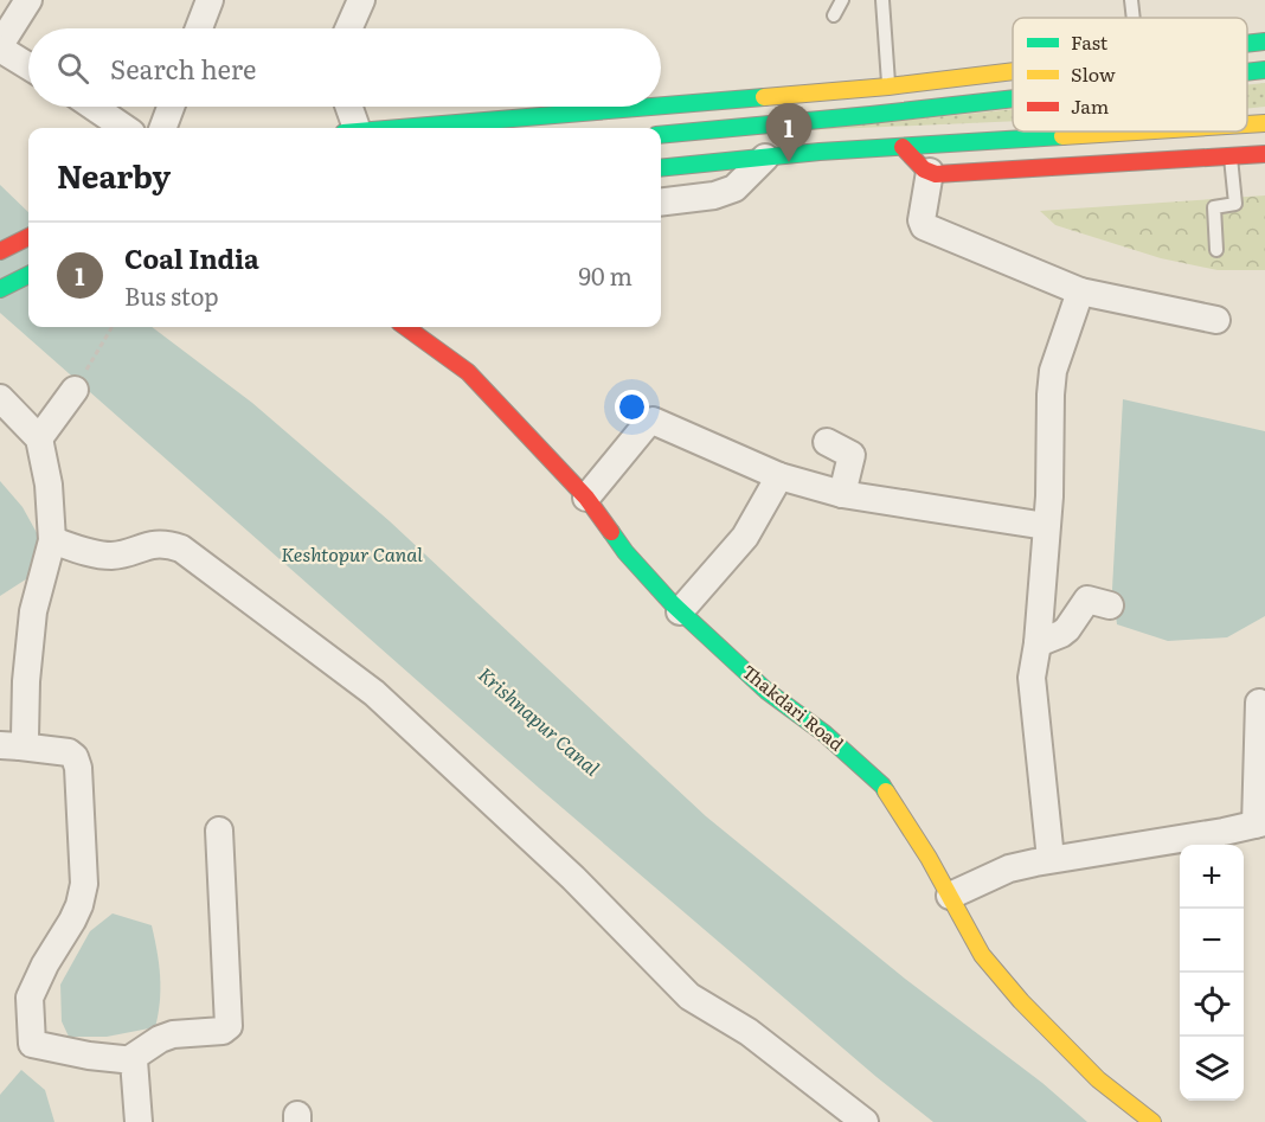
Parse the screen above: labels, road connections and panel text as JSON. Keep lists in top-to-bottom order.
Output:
{
  "streets": {
    "street": ["Thakdari Road"]
  },
  "water": ["Keshtopur Canal", "Krishnapur Canal"],
  "legend": ["Fast", "Slow", "Jam"],
  "page": {
    "search": "Search here",
    "pins": "1",
    "heading": "Nearby",
    "list": [
      {
        "mark": "1",
        "name": "Coal India",
        "note": "Bus stop",
        "value": "90 m"
      }
    ],
    "map_buttons": ["+", "−"]
  }
}
